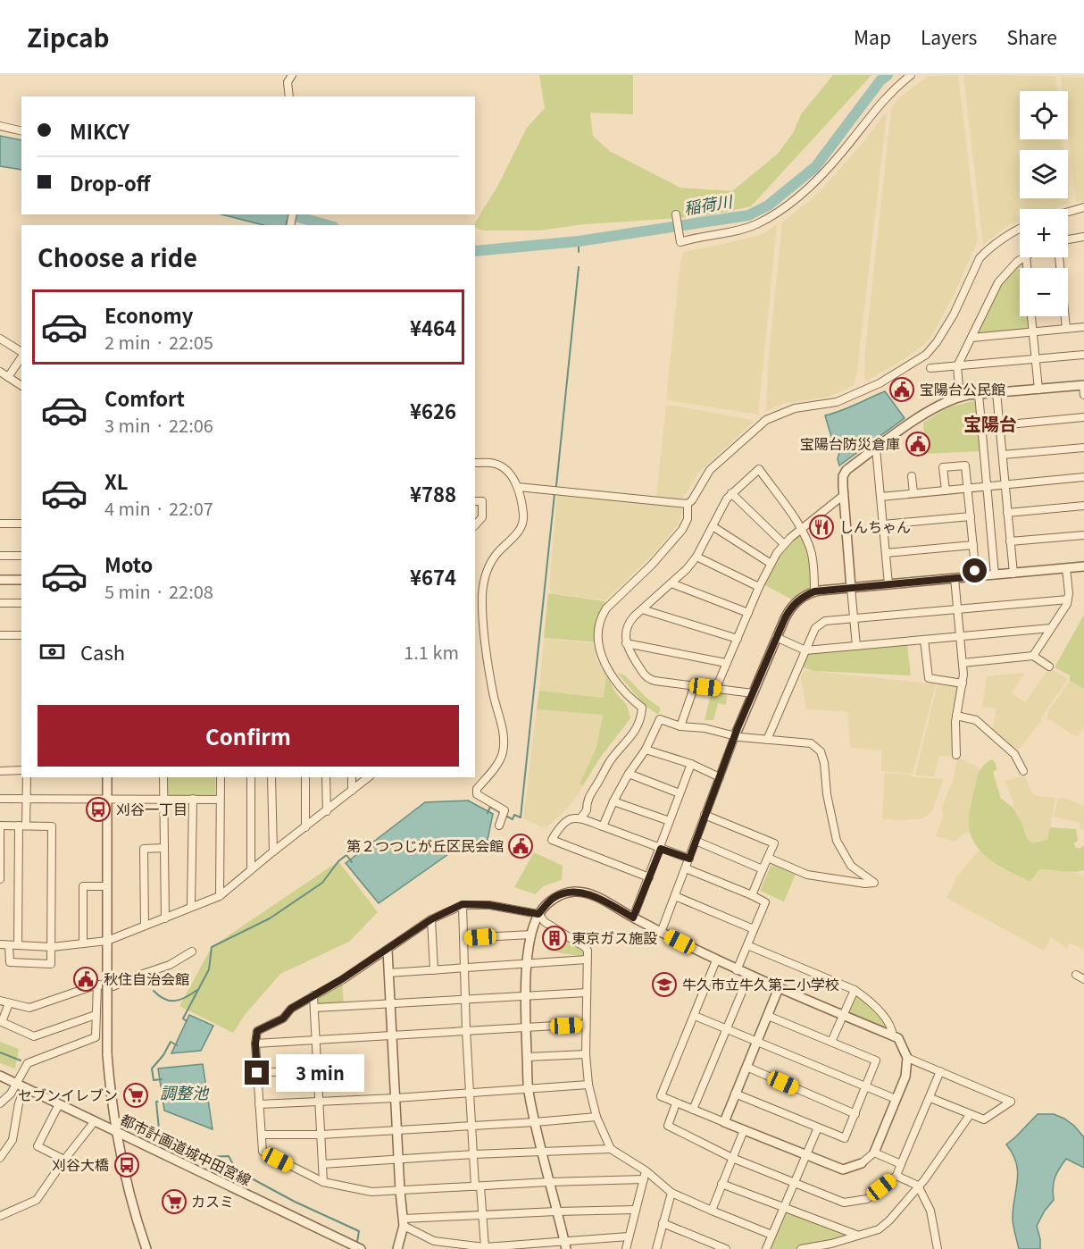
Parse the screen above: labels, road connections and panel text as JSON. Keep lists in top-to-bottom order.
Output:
{
  "streets": {
    "street": ["都市計画道城中田宮線"]
  },
  "districts": ["宝陽台"],
  "water": ["稲荷川", "調整池"],
  "places": {
    "public building": [
      "宝陽台公民館",
      "宝陽台防災倉庫",
      "第２つつじが丘区民会館",
      "秋住自治会館"
    ],
    "restaurant": ["しんちゃん"],
    "bus stop": ["刈谷一丁目", "刈谷大橋"],
    "building": ["東京ガス施設"],
    "school or university": ["牛久市立牛久第二小学校"],
    "supermarket": ["セブンイレブン", "カスミ"]
  },
  "page": {
    "header": "Zipcab",
    "nav": ["Map", "Layers", "Share"],
    "map_buttons": ["+", "−"],
    "banner": ["MIKCY", "Drop-off"],
    "heading": "Choose a ride",
    "list": [
      {
        "name": "Economy",
        "note": "2 min · 22:05",
        "value": "¥464"
      },
      {
        "name": "Comfort",
        "note": "3 min · 22:06",
        "value": "¥626"
      },
      {
        "name": "XL",
        "note": "4 min · 22:07",
        "value": "¥788"
      },
      {
        "name": "Moto",
        "note": "5 min · 22:08",
        "value": "¥674"
      }
    ],
    "pay": ["Cash", "1.1 km"],
    "buttons": "Confirm",
    "bubble": "3 min"
  }
}
